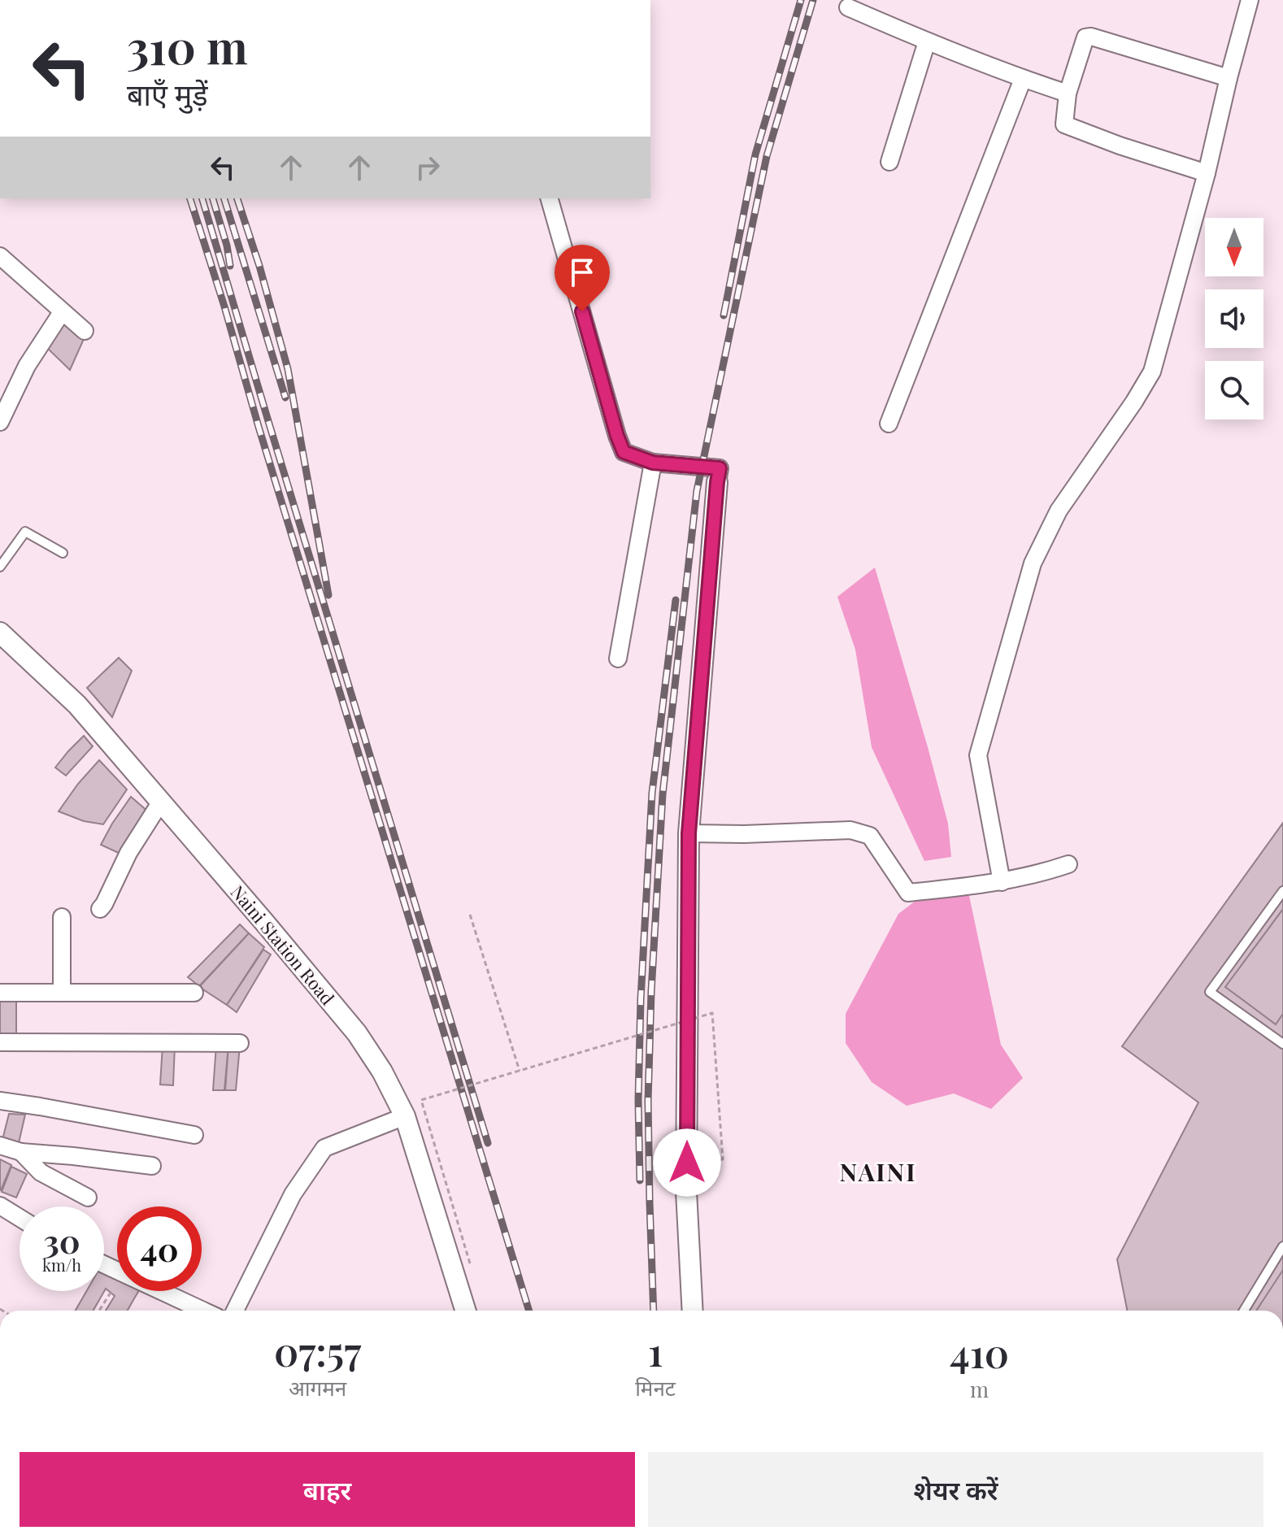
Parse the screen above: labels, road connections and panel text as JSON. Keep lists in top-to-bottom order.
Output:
{
  "streets": {
    "street": ["Naini Station Road"]
  },
  "districts": ["NAINI"],
  "north": "bottom",
  "page": {
    "turn": ["310 m", "बाएँ मुड़ें"],
    "speed": "30 km/h",
    "limit": "40",
    "eta": [
      "07:57",
      "आगमन",
      "1",
      "मिनट",
      "410",
      "m"
    ],
    "buttons": ["बाहर", "शेयर करें"]
  }
}
